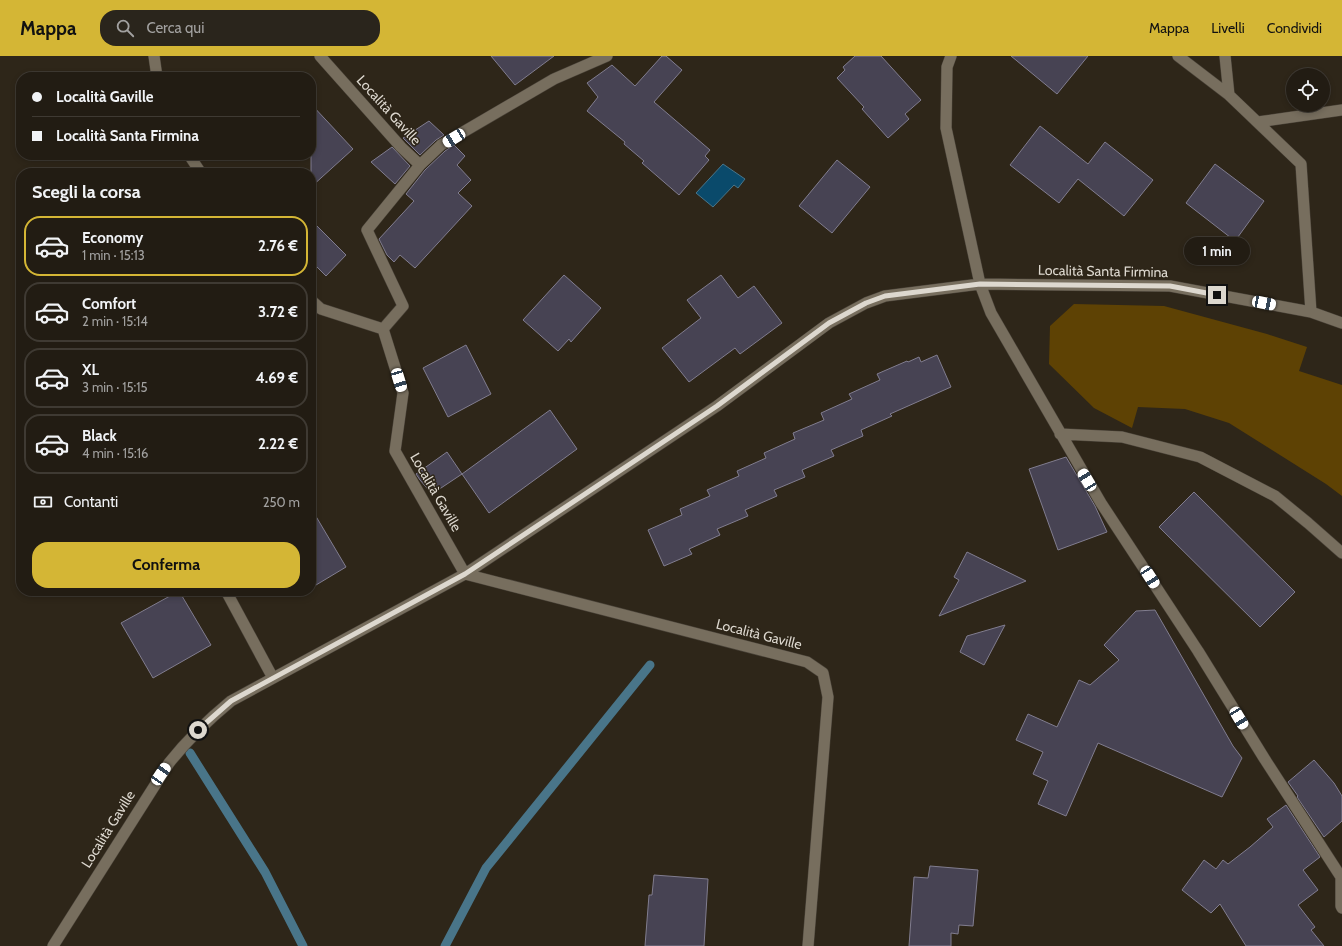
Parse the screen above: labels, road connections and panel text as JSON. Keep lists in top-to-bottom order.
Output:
{
  "streets": {
    "street": ["Località Gaville", "Località Santa Firmina"]
  },
  "crossings": [
    ["Località Gaville", "Località Santa Firmina"]
  ],
  "page": {
    "header": "Mappa",
    "search": "Cerca qui",
    "nav": ["Mappa", "Livelli", "Condividi"],
    "banner": ["Località Gaville", "Località Santa Firmina"],
    "heading": "Scegli la corsa",
    "list": [
      {
        "name": "Economy",
        "note": "1 min · 15:13",
        "value": "2.76 €"
      },
      {
        "name": "Comfort",
        "note": "2 min · 15:14",
        "value": "3.72 €"
      },
      {
        "name": "XL",
        "note": "3 min · 15:15",
        "value": "4.69 €"
      },
      {
        "name": "Black",
        "note": "4 min · 15:16",
        "value": "2.22 €"
      }
    ],
    "bubble": "1 min",
    "pay": ["Contanti", "250 m"],
    "buttons": "Conferma"
  }
}
